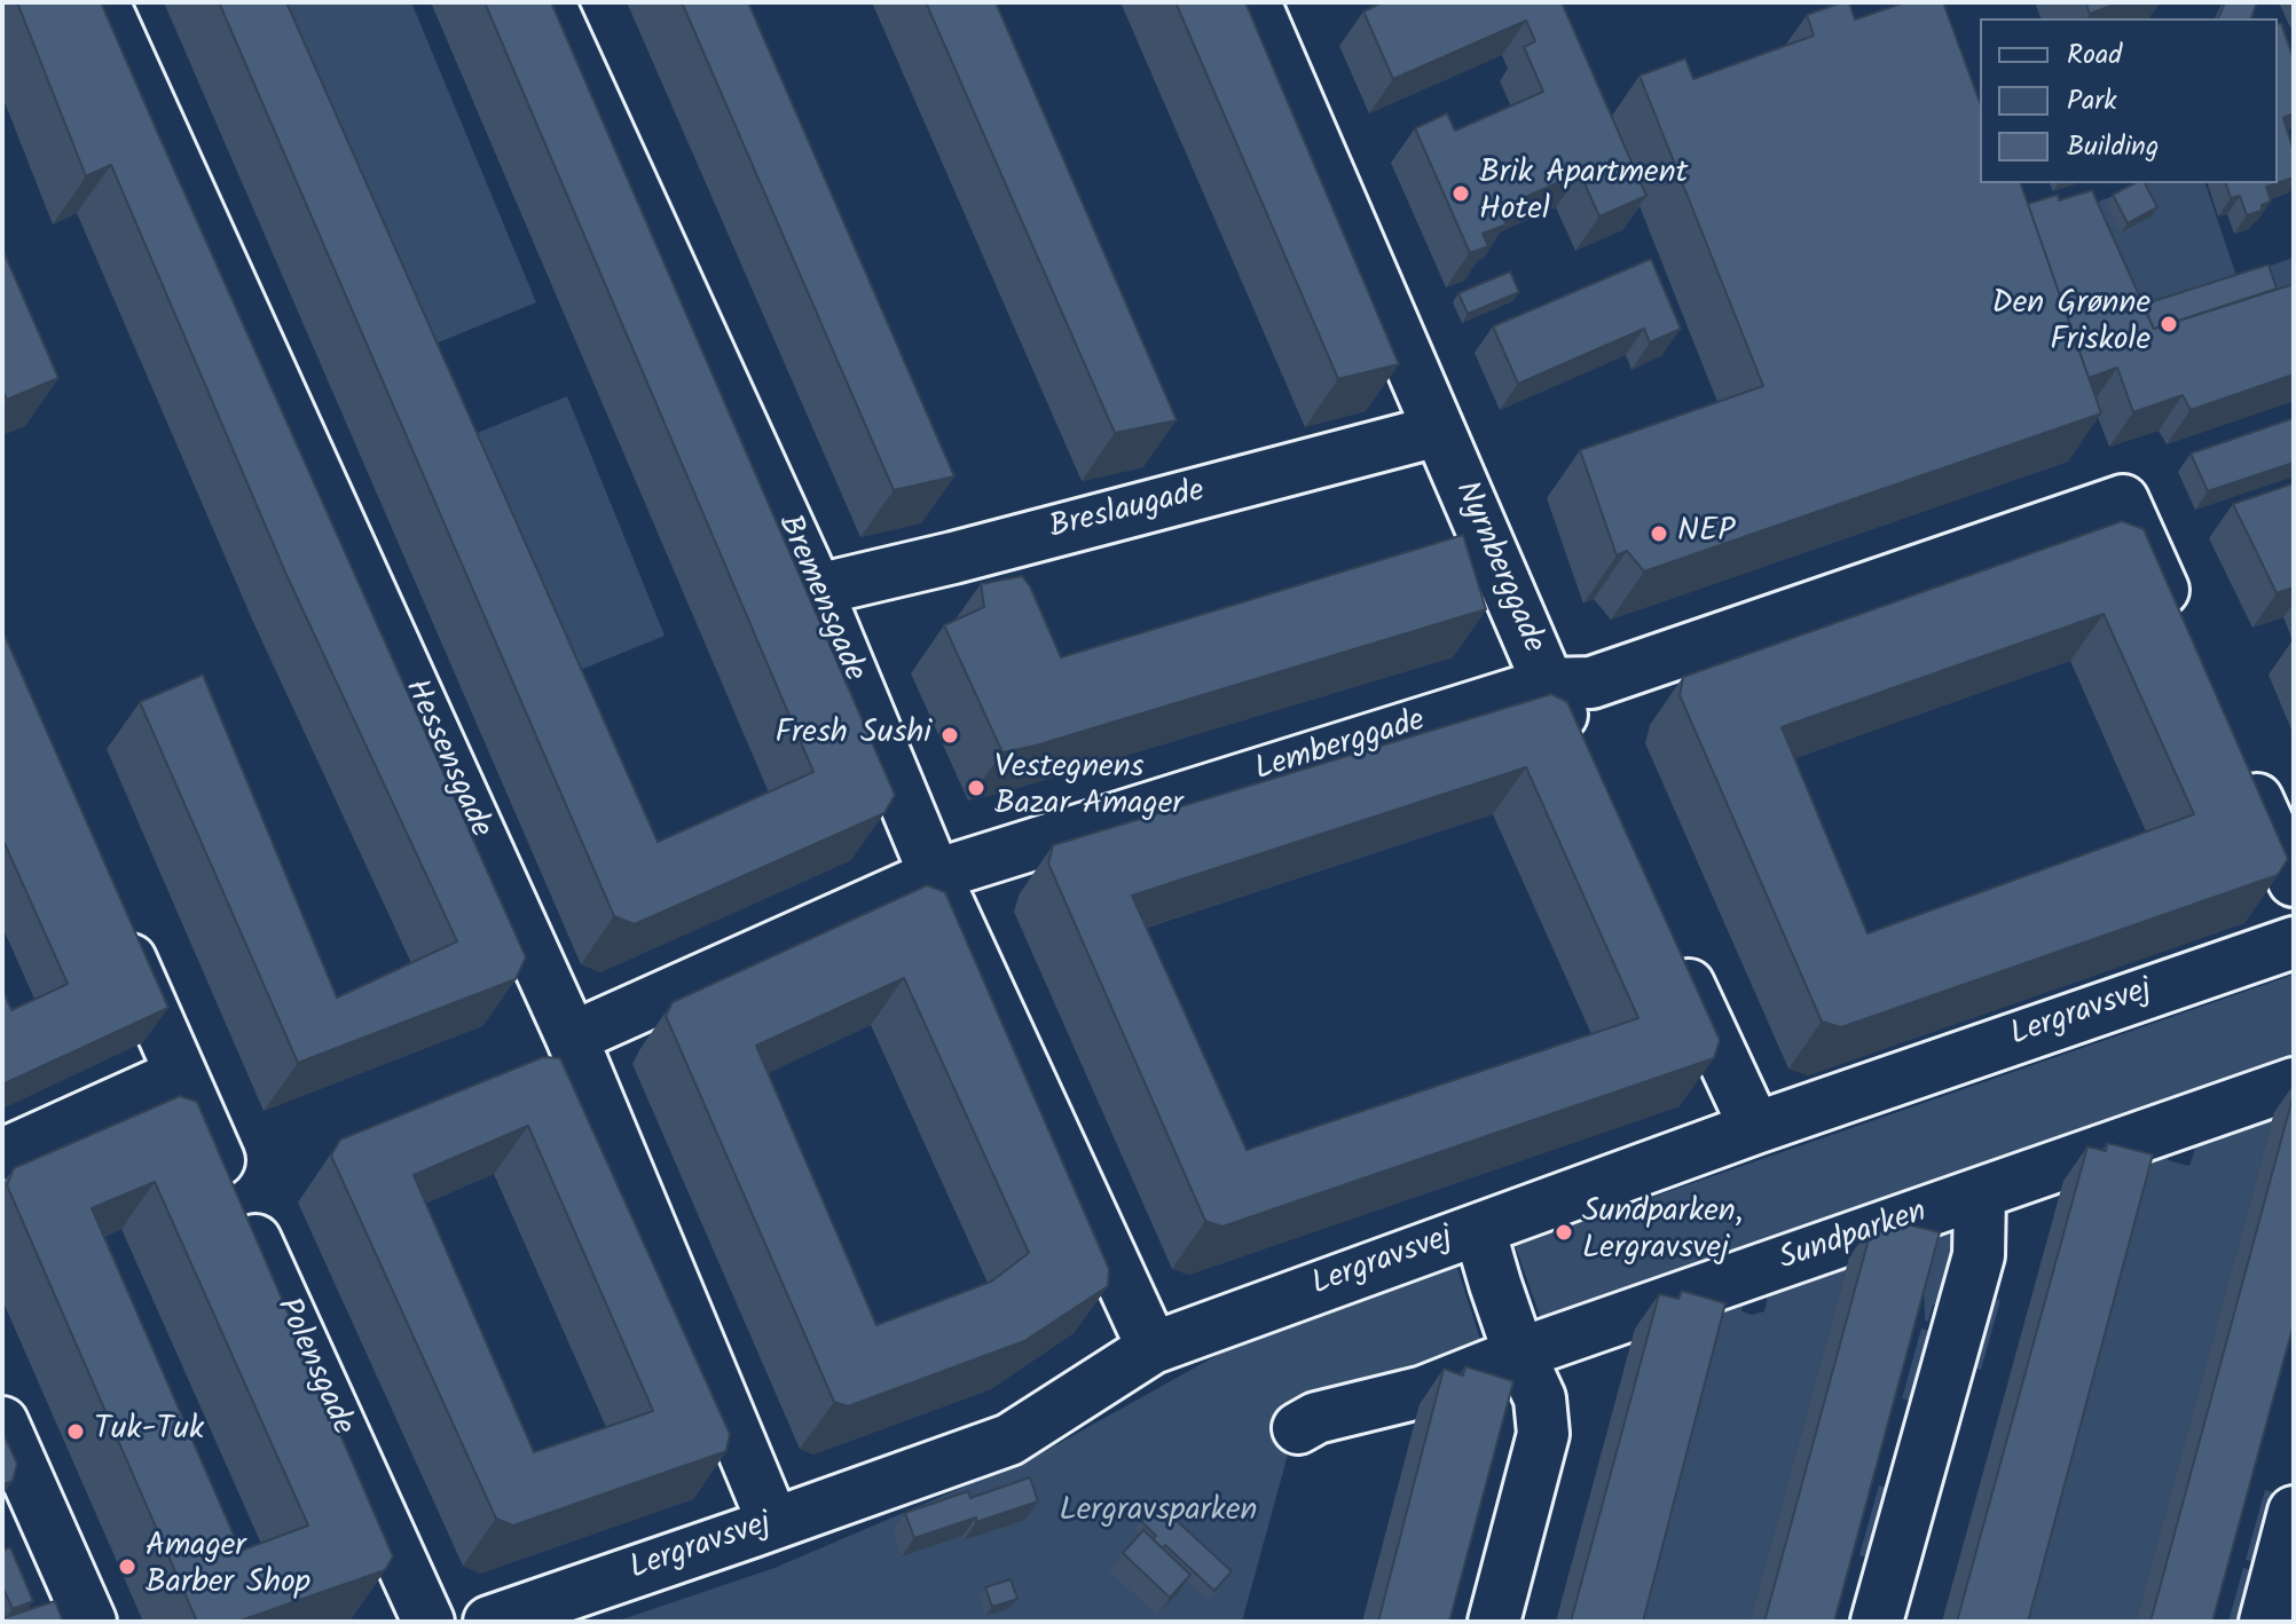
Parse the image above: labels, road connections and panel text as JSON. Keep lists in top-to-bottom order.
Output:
{
  "streets": {
    "street": [
      "Breslaugade",
      "Nyrnberggade",
      "Bremensgade",
      "Lemberggade",
      "Hessensgade",
      "Lergravsvej",
      "Sundparken",
      "Polensgade"
    ]
  },
  "crossings": [
    ["Breslaugade", "Nyrnberggade"],
    ["Breslaugade", "Bremensgade"],
    ["Nyrnberggade", "Lemberggade"],
    ["Bremensgade", "Lemberggade"],
    ["Bremensgade", "Lergravsvej"],
    ["Lemberggade", "Hessensgade"],
    ["Hessensgade", "Lergravsvej"]
  ],
  "parks": ["Lergravsparken"],
  "places": [
    "Brik Apartment Hotel",
    "Den Grønne Friskole",
    "NEP",
    "Fresh Sushi",
    "Vestegnens Bazar Amager",
    "Sundparken, Lergravsvej",
    "Tuk-Tuk",
    "Amager Barber Shop"
  ],
  "legend": ["Road", "Park", "Building"]
}
